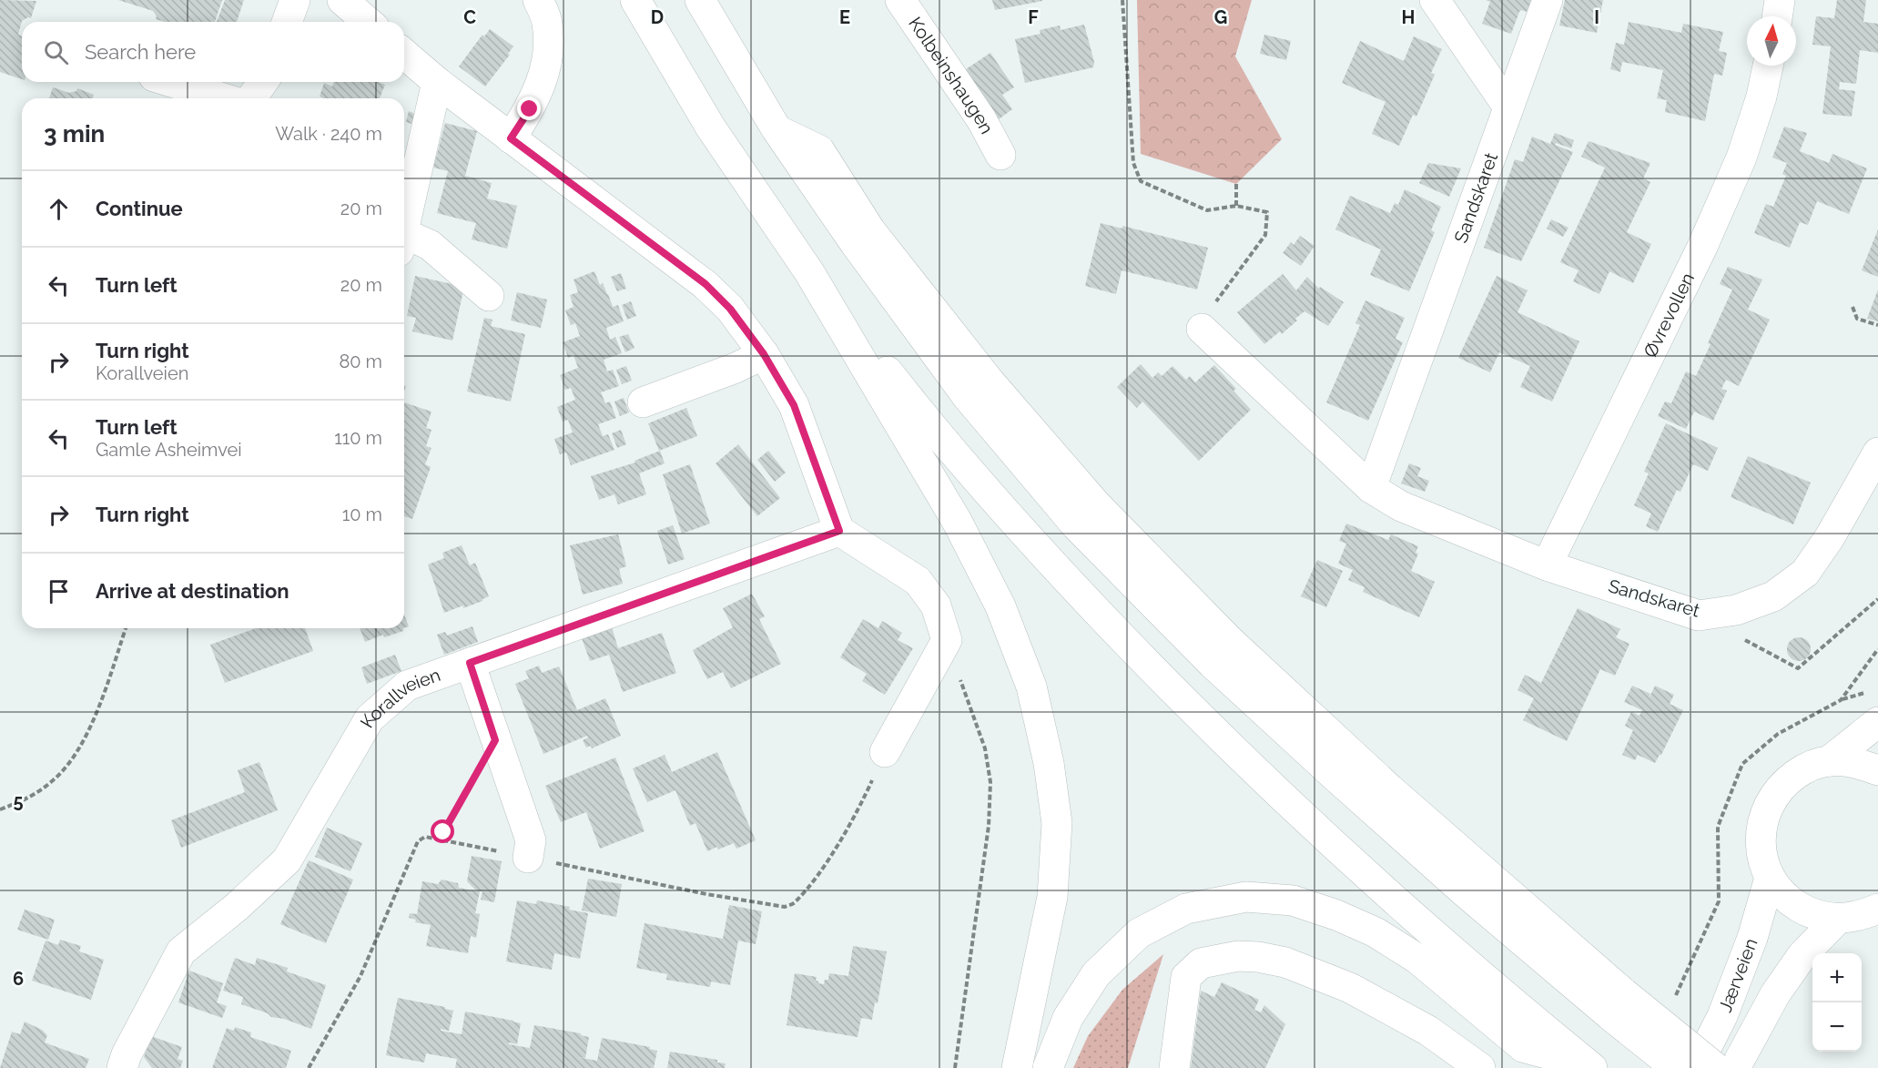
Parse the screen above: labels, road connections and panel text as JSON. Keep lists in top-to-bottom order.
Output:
{
  "streets": {
    "main road": [
      "Kolbeinshaugen",
      "Sandskaret",
      "Øvrevollen",
      "Korallveien",
      "Jærveien"
    ]
  },
  "crossings": [
    ["Sandskaret", "Øvrevollen"]
  ],
  "north": "top",
  "page": {
    "search": "Search here",
    "heading": ["3 min", "Walk · 240 m"],
    "list": [
      ["Continue", "20 m"],
      ["Turn left", "20 m"],
      ["Turn right", "Korallveien", "80 m"],
      ["Turn left", "Gamle Asheimvei", "110 m"],
      ["Turn right", "10 m"],
      "Arrive at destination"
    ],
    "map_buttons": ["+", "−"]
  },
  "grid": {
    "columns": [
      "C",
      "D",
      "E",
      "F",
      "G",
      "H",
      "I"
    ],
    "rows": ["5", "6"]
  }
}
